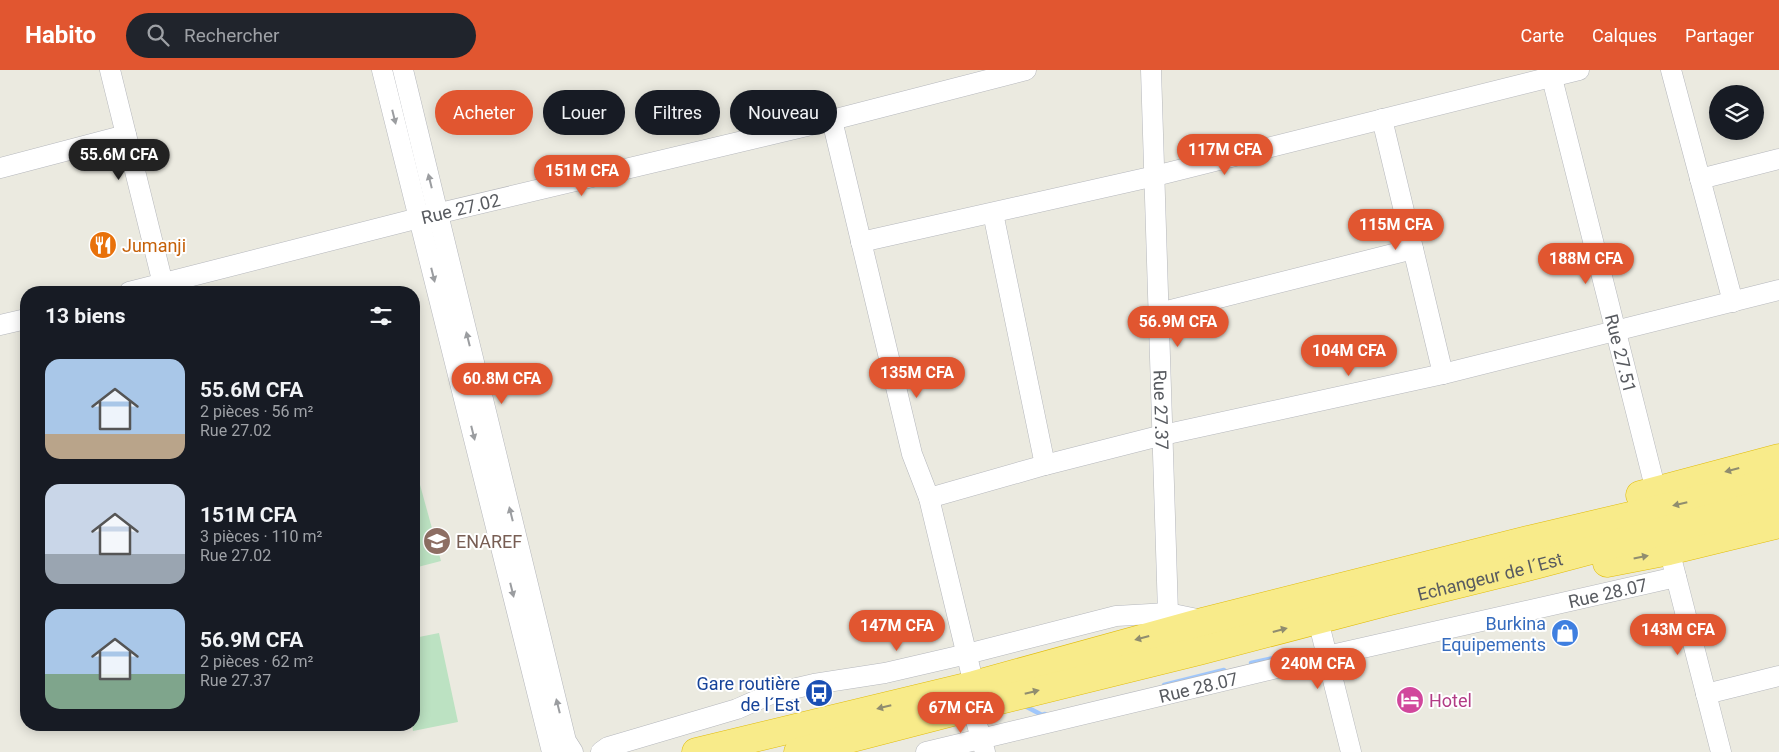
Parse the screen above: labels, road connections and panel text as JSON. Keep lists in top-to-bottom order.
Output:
{
  "streets": {
    "highway": ["Echangeur de l´Est"],
    "street": [
      "Rue 27.02",
      "Rue 27.51",
      "Rue 27.37",
      "Rue 28.07"
    ]
  },
  "crossings": [
    ["Rue 27.37", "Echangeur de l´Est"]
  ],
  "places": {
    "restaurant": ["Jumanji"],
    "school or university": ["ENAREF"],
    "shop": ["Burkina Equipements"],
    "bus stop": ["Gare routière de l´Est"],
    "hotel": ["Hotel"]
  },
  "page": {
    "header": "Habito",
    "search": "Rechercher",
    "nav": ["Carte", "Calques", "Partager"],
    "chip": [
      "Acheter",
      "Louer",
      "Filtres",
      "Nouveau"
    ],
    "price": [
      "117M CFA",
      "55.6M CFA",
      "151M CFA",
      "115M CFA",
      "188M CFA",
      "56.9M CFA",
      "104M CFA",
      "135M CFA",
      "60.8M CFA",
      "147M CFA",
      "143M CFA",
      "240M CFA",
      "67M CFA"
    ],
    "heading": "13 biens",
    "list": [
      {
        "name": "55.6M CFA",
        "note": "2 pièces · 56 m² · Rue 27.02"
      },
      {
        "name": "151M CFA",
        "note": "3 pièces · 110 m² · Rue 27.02"
      },
      {
        "name": "56.9M CFA",
        "note": "2 pièces · 62 m² · Rue 27.37"
      }
    ]
  }
}
